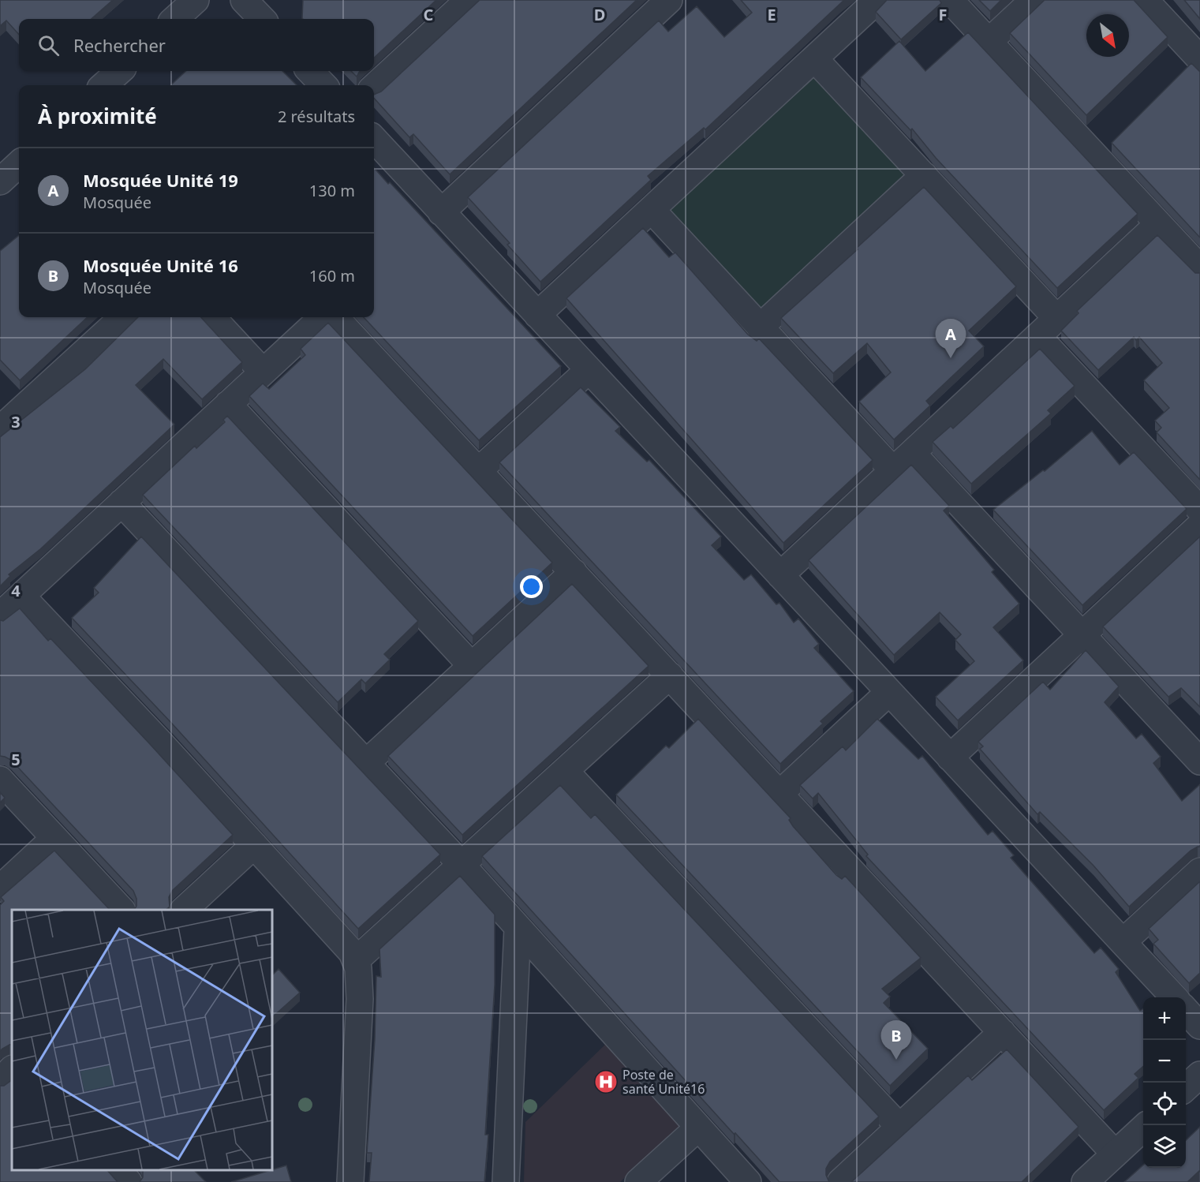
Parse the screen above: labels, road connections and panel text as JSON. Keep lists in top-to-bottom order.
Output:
{
  "places": {
    "hospital": ["Poste de santé Unité16"]
  },
  "north": "bottom right",
  "page": {
    "search": "Rechercher",
    "heading": ["À proximité", "2 résultats"],
    "list": [
      {
        "mark": "A",
        "name": "Mosquée Unité 19",
        "note": "Mosquée",
        "value": "130 m"
      },
      {
        "mark": "B",
        "name": "Mosquée Unité 16",
        "note": "Mosquée",
        "value": "160 m"
      }
    ],
    "pins": ["A", "B"],
    "map_buttons": ["+", "−"]
  },
  "grid": {
    "columns": [
      "C",
      "D",
      "E",
      "F"
    ],
    "rows": ["3", "4", "5"]
  }
}
